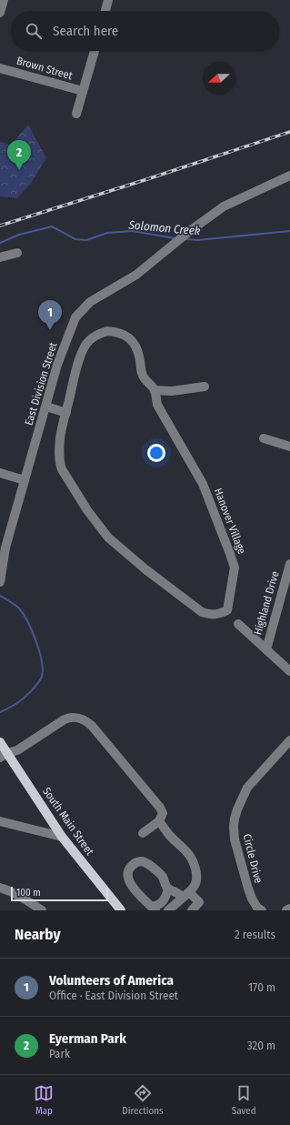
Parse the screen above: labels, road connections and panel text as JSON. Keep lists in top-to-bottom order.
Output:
{
  "streets": {
    "main road": ["South Main Street"],
    "street": [
      "Brown Street",
      "East Division Street",
      "Hanover Village",
      "Highland Drive",
      "Circle Drive"
    ]
  },
  "water": ["Solomon Creek"],
  "scale_bar": "100 m",
  "north": "left",
  "page": {
    "search": "Search here",
    "pins": ["2", "1"],
    "scale": "100 m",
    "heading": ["Nearby", "2 results"],
    "list": [
      {
        "mark": "1",
        "name": "Volunteers of America",
        "note": "Office · East Division Street",
        "value": "170 m"
      },
      {
        "mark": "2",
        "name": "Eyerman Park",
        "note": "Park",
        "value": "320 m"
      }
    ],
    "nav": ["Map", "Directions", "Saved"]
  }
}
